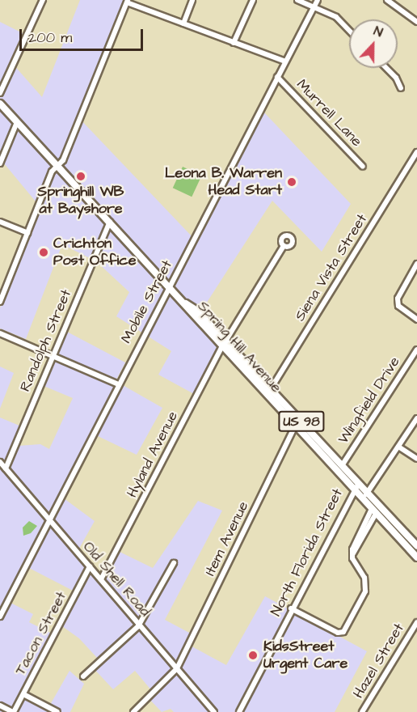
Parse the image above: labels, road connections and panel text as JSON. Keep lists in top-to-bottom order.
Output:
{
  "streets": {
    "main road": ["Spring Hill Avenue", "US 98"],
    "street": [
      "Murrell Lane",
      "Siena Vista Street",
      "Mobile Street",
      "Randolph Street",
      "Wingfield Drive",
      "Hyland Avenue",
      "Item Avenue",
      "North Florida Street",
      "Old Shell Road",
      "Tacon Street",
      "Hazel Street"
    ]
  },
  "crossings": [
    ["Murrell Lane", "Mobile Street"],
    ["Siena Vista Street", "Spring Hill Avenue"],
    ["Mobile Street", "Spring Hill Avenue"],
    ["Mobile Street", "Old Shell Road"],
    ["Randolph Street", "Spring Hill Avenue"],
    ["Randolph Street", "Old Shell Road"],
    ["Spring Hill Avenue", "Wingfield Drive"],
    ["Spring Hill Avenue", "Hyland Avenue"],
    ["Spring Hill Avenue", "Item Avenue"],
    ["Spring Hill Avenue", "North Florida Street"],
    ["Hyland Avenue", "Old Shell Road"],
    ["Item Avenue", "Old Shell Road"],
    ["Old Shell Road", "Tacon Street"]
  ],
  "places": [
    "Springhill WB at Bayshore",
    "Leona B. Warren Head Start",
    "Crichton Post Office",
    "KidsStreet Urgent Care"
  ],
  "scale_bar": "200 m",
  "north": "top"
}
